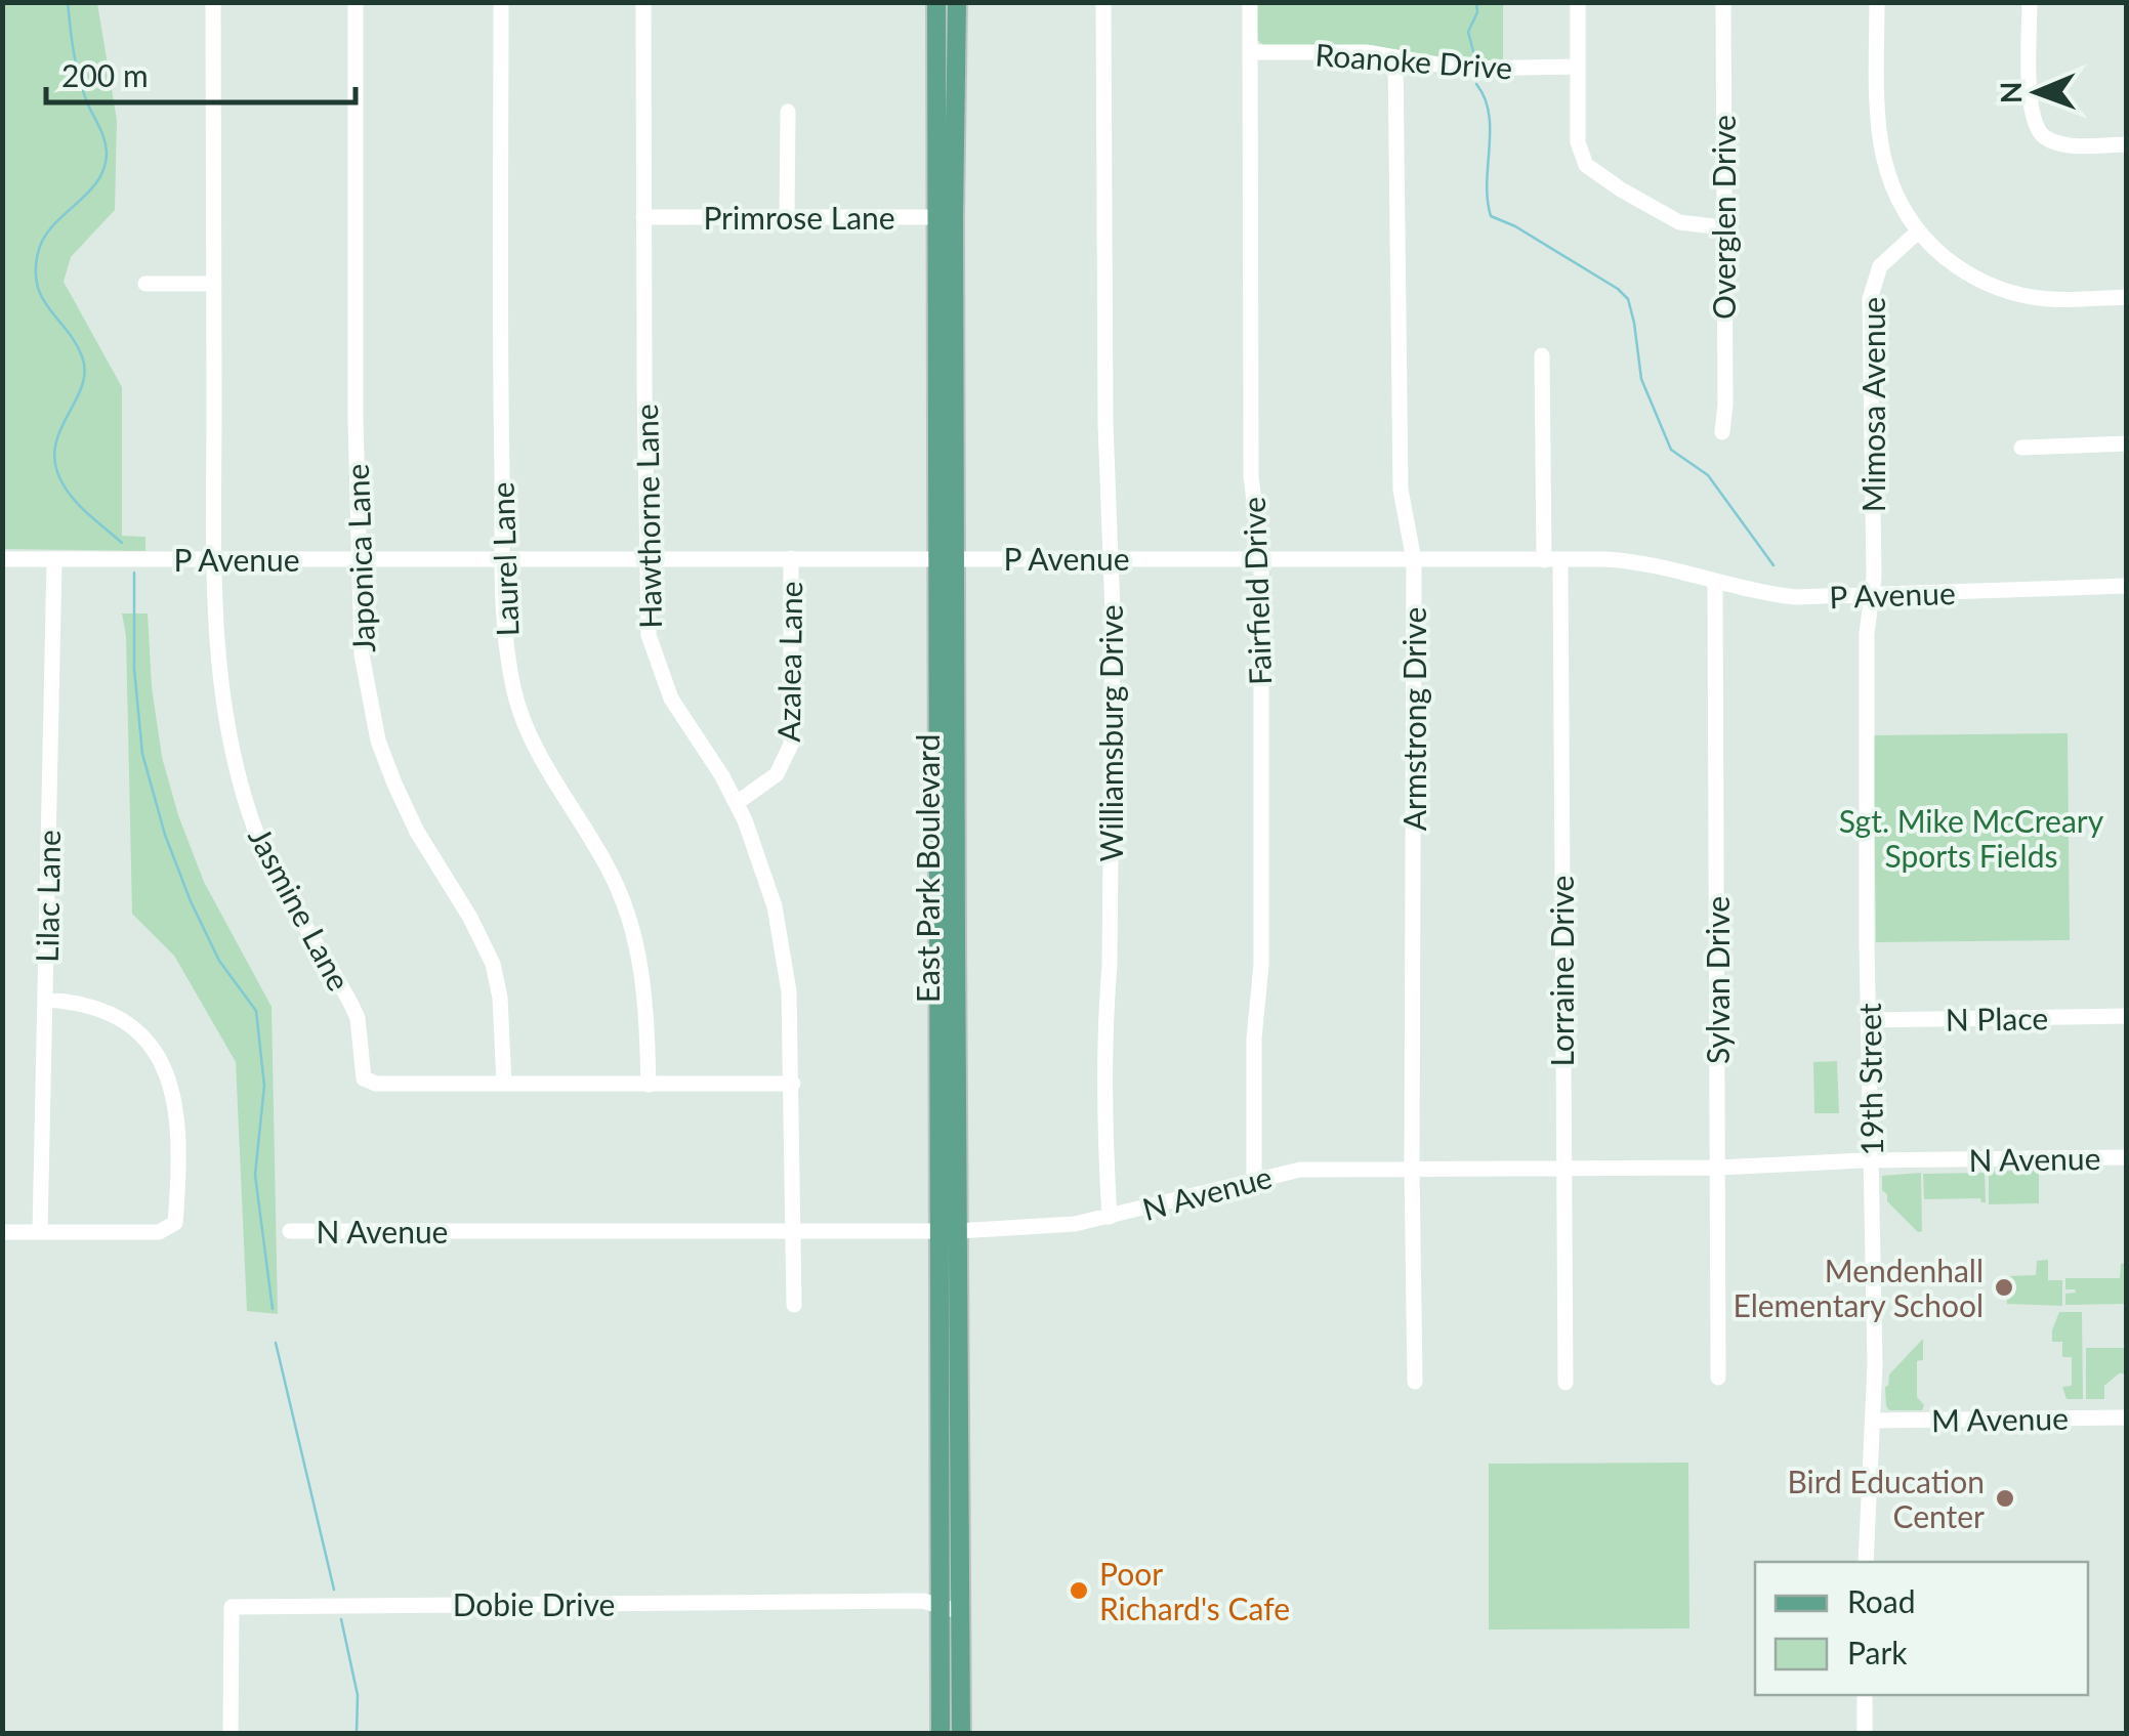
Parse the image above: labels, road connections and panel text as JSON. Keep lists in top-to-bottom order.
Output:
{
  "streets": {
    "main road": ["East Park Boulevard"],
    "street": [
      "Roanoke Drive",
      "Primrose Lane",
      "Overglen Drive",
      "Mimosa Avenue",
      "Hawthorne Lane",
      "Japonica Lane",
      "P Avenue",
      "Laurel Lane",
      "Fairfield Drive",
      "Azalea Lane",
      "Armstrong Drive",
      "Williamsburg Drive",
      "Lilac Lane",
      "Jasmine Lane",
      "Lorraine Drive",
      "Sylvan Drive",
      "N Place",
      "19th Street",
      "N Avenue",
      "M Avenue",
      "Dobie Drive"
    ]
  },
  "crossings": [
    ["Roanoke Drive", "Fairfield Drive"],
    ["Roanoke Drive", "Armstrong Drive"],
    ["Primrose Lane", "Hawthorne Lane"],
    ["Primrose Lane", "East Park Boulevard"],
    ["Mimosa Avenue", "P Avenue"],
    ["Mimosa Avenue", "19th Street"],
    ["Hawthorne Lane", "P Avenue"],
    ["Hawthorne Lane", "Azalea Lane"],
    ["Hawthorne Lane", "Jasmine Lane"],
    ["Hawthorne Lane", "N Avenue"],
    ["Japonica Lane", "P Avenue"],
    ["Japonica Lane", "Jasmine Lane"],
    ["P Avenue", "Laurel Lane"],
    ["P Avenue", "Fairfield Drive"],
    ["P Avenue", "Azalea Lane"],
    ["P Avenue", "Armstrong Drive"],
    ["P Avenue", "Williamsburg Drive"],
    ["P Avenue", "East Park Boulevard"],
    ["P Avenue", "Lilac Lane"],
    ["P Avenue", "Jasmine Lane"],
    ["P Avenue", "Lorraine Drive"],
    ["P Avenue", "Sylvan Drive"],
    ["P Avenue", "19th Street"],
    ["Laurel Lane", "Jasmine Lane"],
    ["Fairfield Drive", "N Avenue"],
    ["Armstrong Drive", "N Avenue"],
    ["Williamsburg Drive", "N Avenue"],
    ["East Park Boulevard", "N Avenue"],
    ["East Park Boulevard", "Dobie Drive"],
    ["Lorraine Drive", "N Avenue"],
    ["Sylvan Drive", "N Avenue"],
    ["N Place", "19th Street"],
    ["19th Street", "N Avenue"],
    ["19th Street", "M Avenue"]
  ],
  "parks": ["Sgt. Mike McCreary Sports Fields"],
  "places": ["Mendenhall Elementary School", "Bird Education Center", "Poor Richard's Cafe"],
  "legend": ["Road", "Park"],
  "scale_bar": "200 m",
  "north": "left"
}
